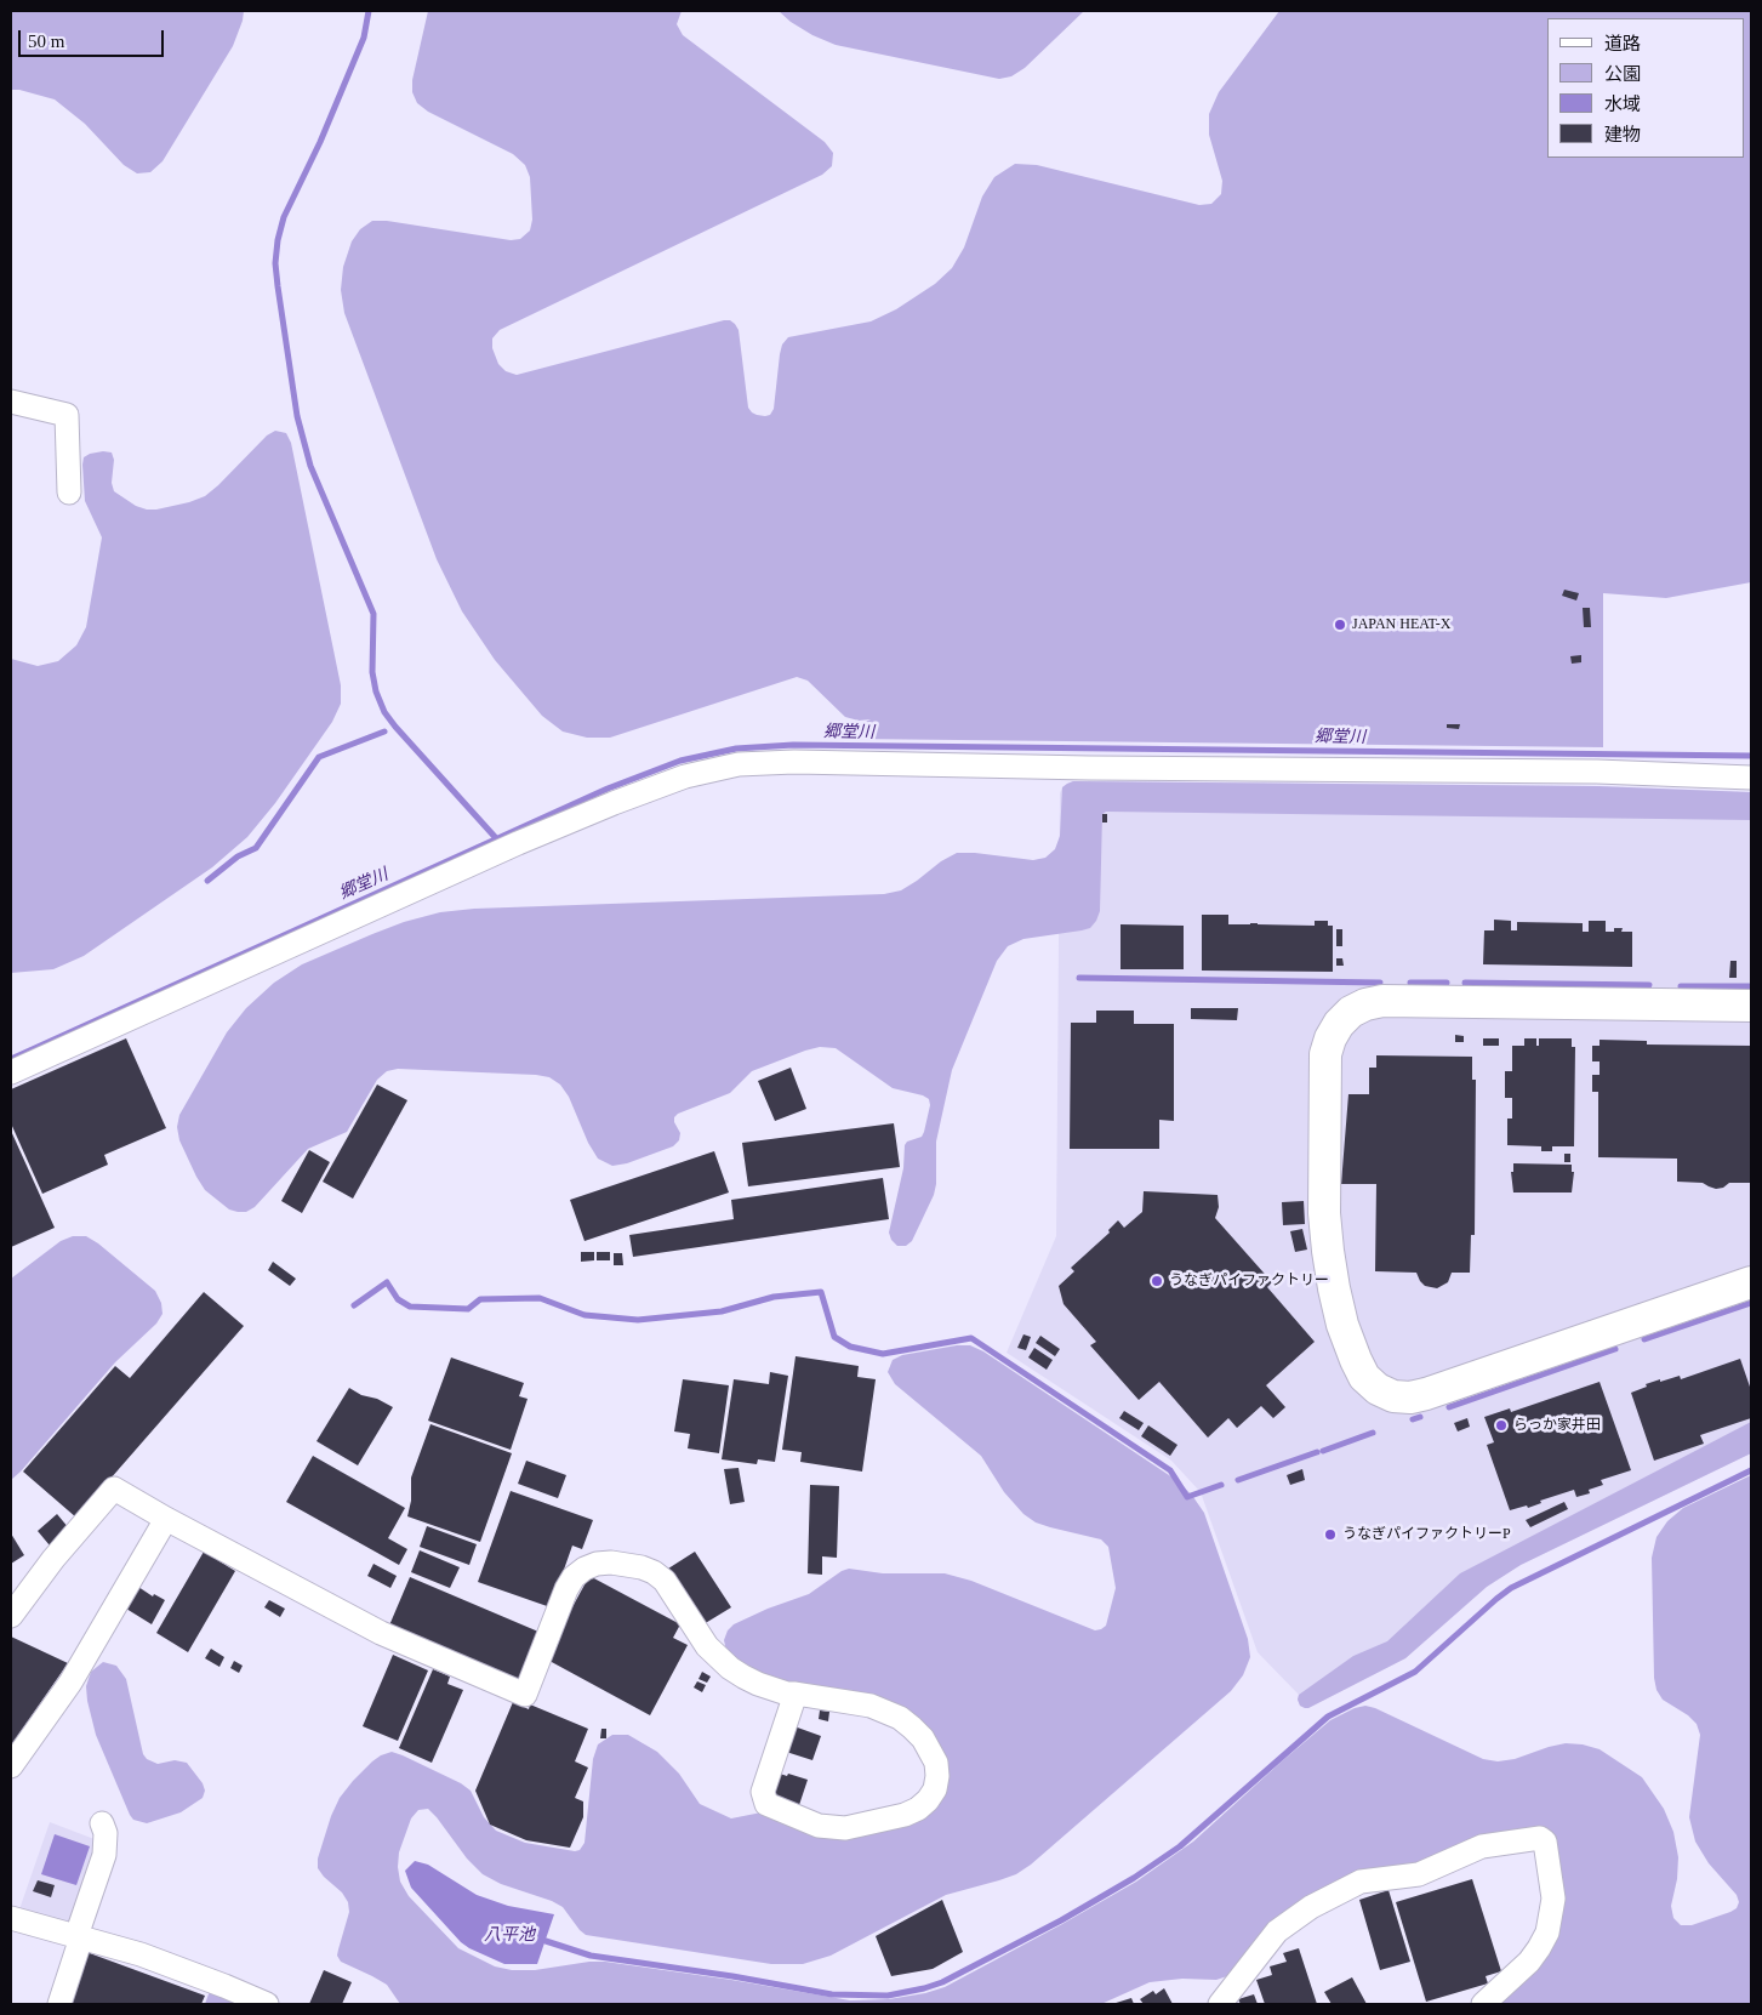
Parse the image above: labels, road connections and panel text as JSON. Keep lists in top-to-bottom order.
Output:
{
  "water": ["郷堂川", "八平池"],
  "places": [
    "JAPAN HEAT-X",
    "うなぎパイファクトリー",
    "らっか家井田",
    "うなぎパイファクトリーP"
  ],
  "legend": [
    "道路",
    "公園",
    "水域",
    "建物"
  ],
  "scale_bar": "50 m"
}
